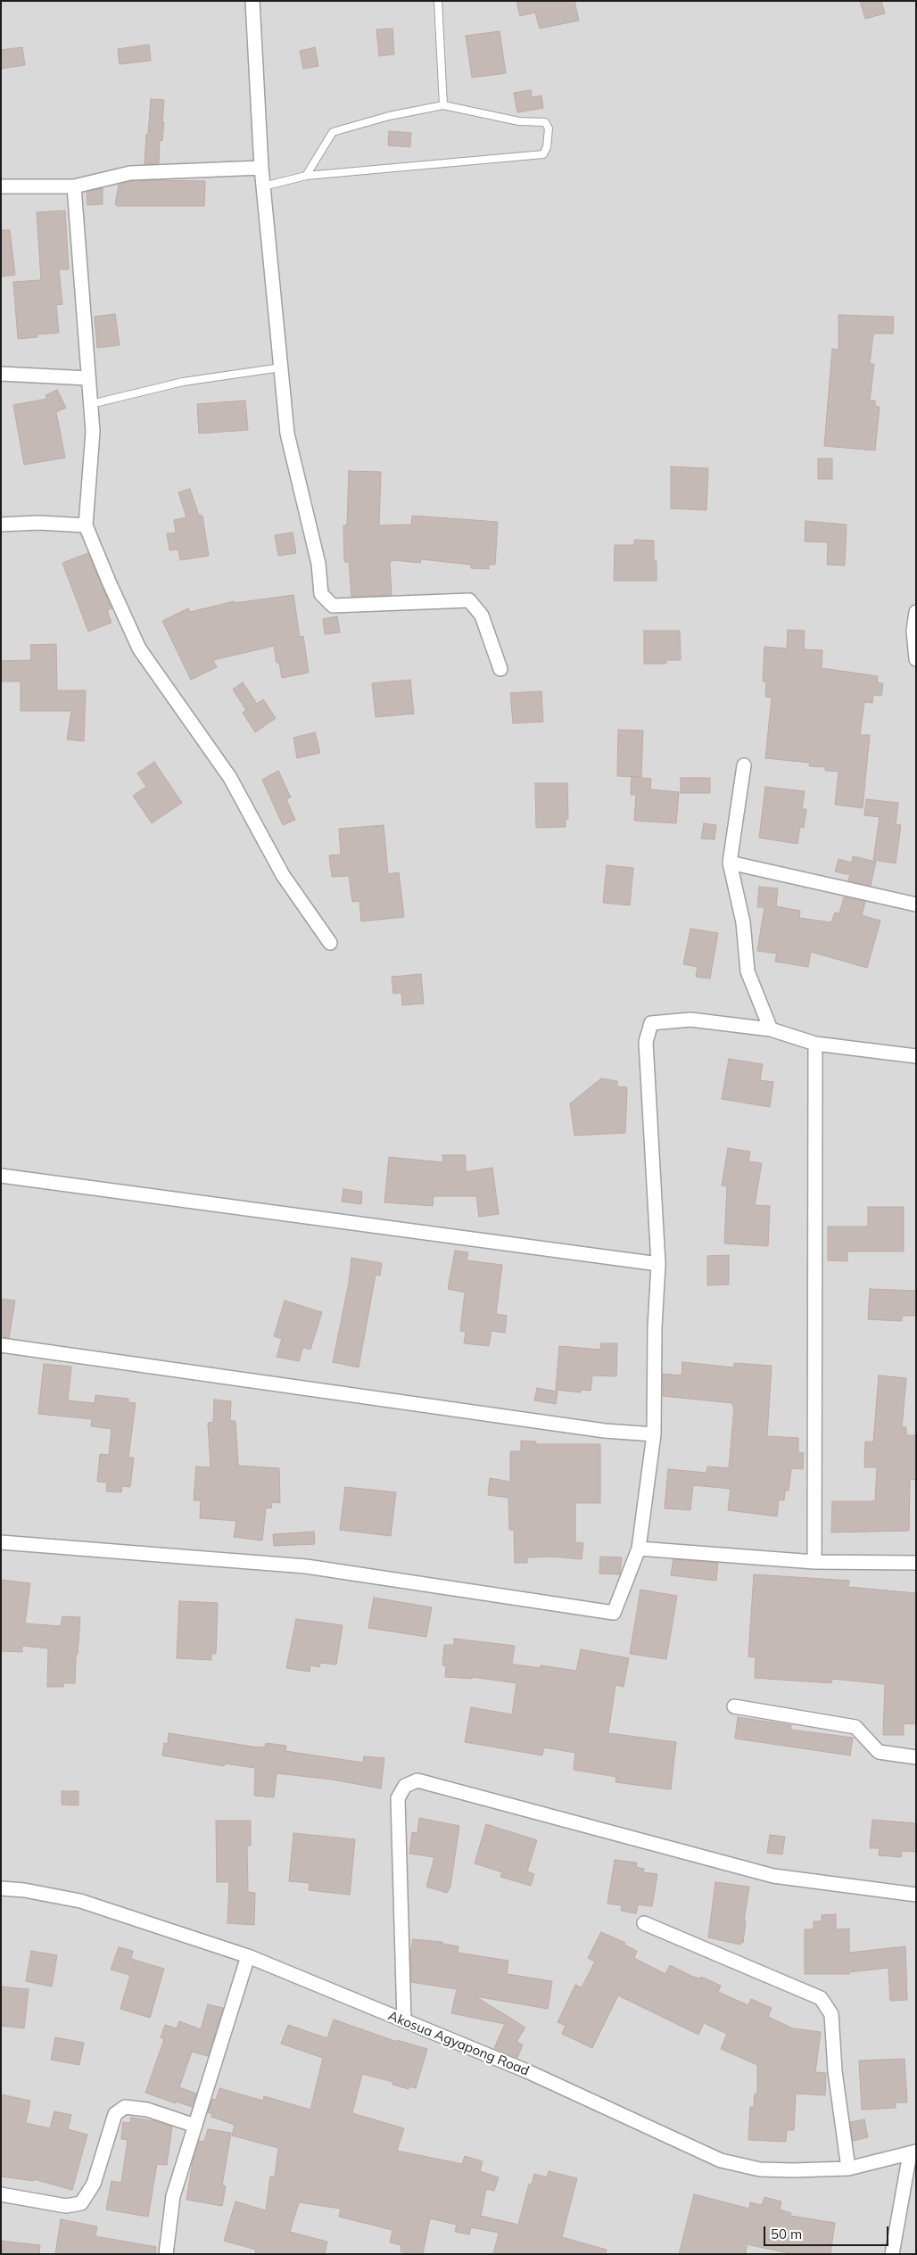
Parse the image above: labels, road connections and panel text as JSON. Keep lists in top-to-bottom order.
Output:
{
  "streets": {
    "street": ["Akosua Agyapong Road"]
  },
  "scale_bar": "50 m"
}
